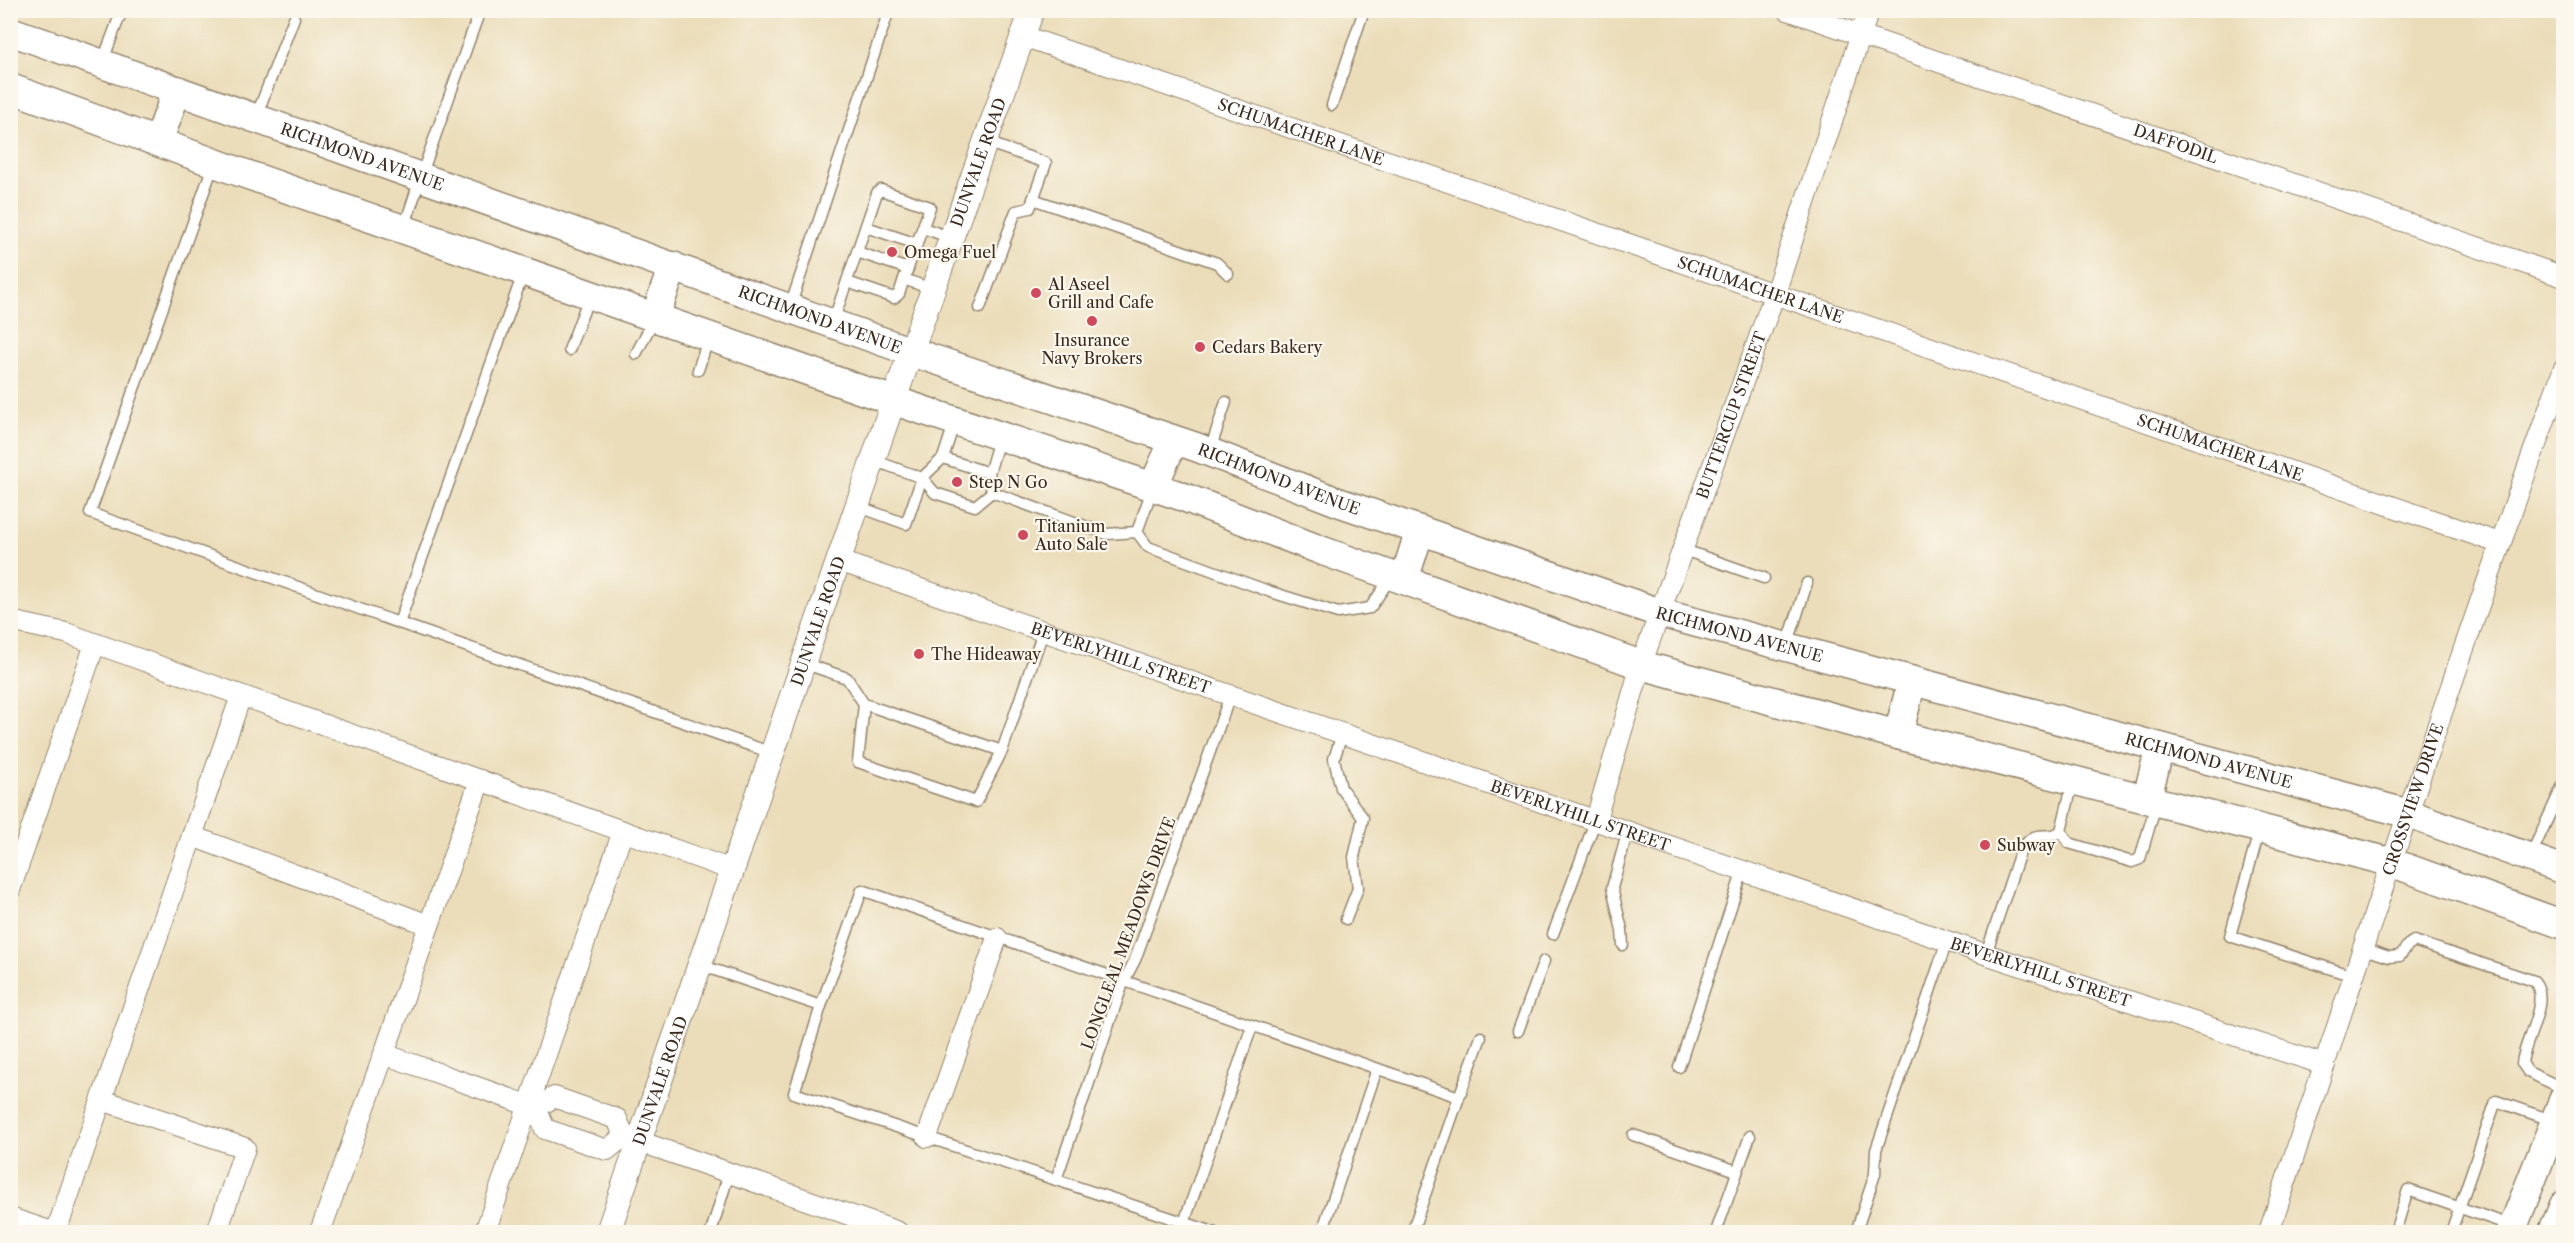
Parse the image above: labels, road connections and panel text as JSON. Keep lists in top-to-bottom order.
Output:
{
  "streets": {
    "main road": ["RICHMOND AVENUE"],
    "street": [
      "SCHUMACHER LANE",
      "DAFFODIL",
      "DUNVALE ROAD",
      "BUTTERCUP STREET",
      "BEVERLYHILL STREET",
      "CROSSVIEW DRIVE"
    ],
    "lane": ["LONGLEAL MEADOWS DRIVE"]
  },
  "crossings": [
    ["SCHUMACHER LANE", "DUNVALE ROAD"],
    ["SCHUMACHER LANE", "BUTTERCUP STREET"],
    ["SCHUMACHER LANE", "CROSSVIEW DRIVE"],
    ["DAFFODIL", "BUTTERCUP STREET"],
    ["RICHMOND AVENUE", "DUNVALE ROAD"],
    ["RICHMOND AVENUE", "BUTTERCUP STREET"],
    ["RICHMOND AVENUE", "CROSSVIEW DRIVE"],
    ["DUNVALE ROAD", "BEVERLYHILL STREET"],
    ["BUTTERCUP STREET", "BEVERLYHILL STREET"],
    ["BEVERLYHILL STREET", "CROSSVIEW DRIVE"],
    ["BEVERLYHILL STREET", "LONGLEAL MEADOWS DRIVE"]
  ],
  "places": [
    "Omega Fuel",
    "Al Aseel Grill and Cafe",
    "Insurance Navy Brokers",
    "Cedars Bakery",
    "Step N Go",
    "Titanium Auto Sale",
    "The Hideaway",
    "Subway"
  ]
}
